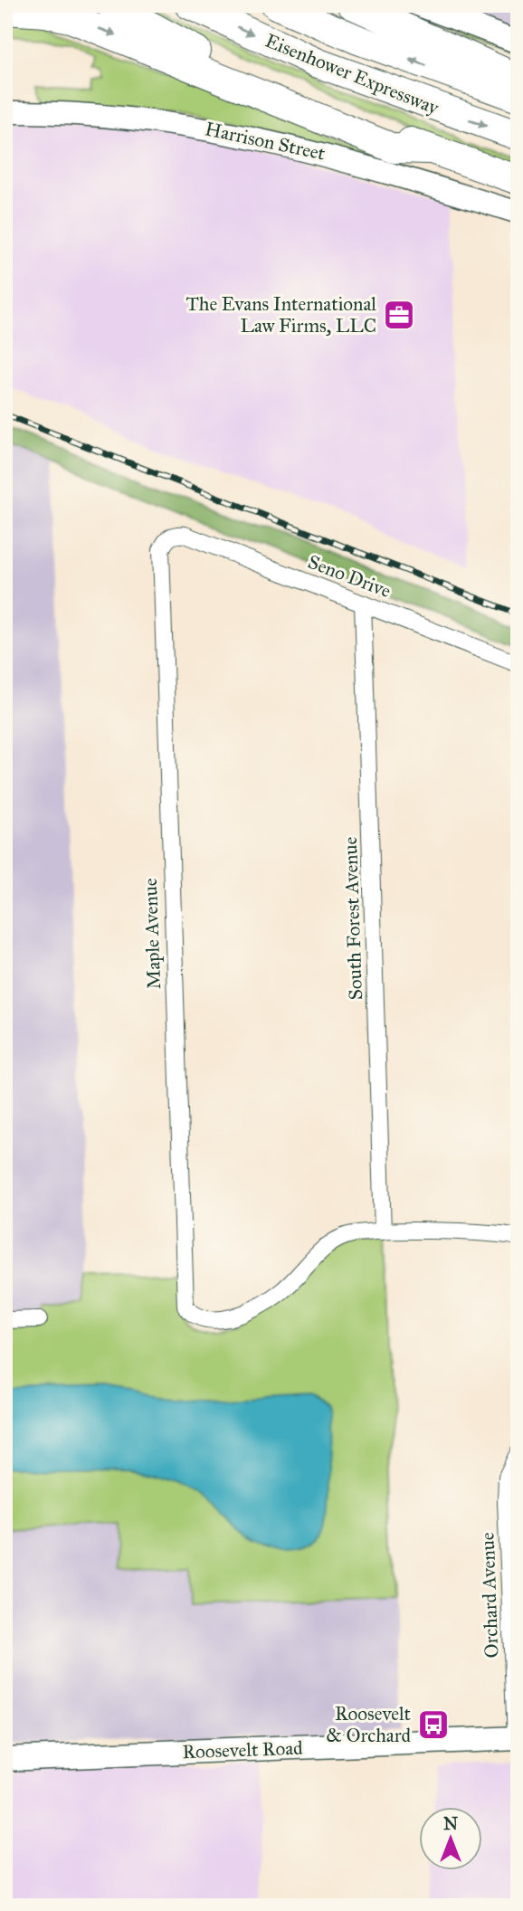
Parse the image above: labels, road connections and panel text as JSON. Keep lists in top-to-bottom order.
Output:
{
  "streets": {
    "highway": ["Eisenhower Expressway"],
    "main road": ["Harrison Street", "Roosevelt Road"],
    "street": [
      "Seno Drive",
      "South Forest Avenue",
      "Maple Avenue",
      "Orchard Avenue"
    ]
  },
  "crossings": [
    ["Seno Drive", "South Forest Avenue"],
    ["Seno Drive", "Maple Avenue"],
    ["South Forest Avenue", "Maple Avenue"],
    ["Orchard Avenue", "Roosevelt Road"]
  ],
  "places": {
    "office": ["The Evans International Law Firms, LLC"],
    "bus stop": ["Roosevelt & Orchard"]
  },
  "north": "top"
}
